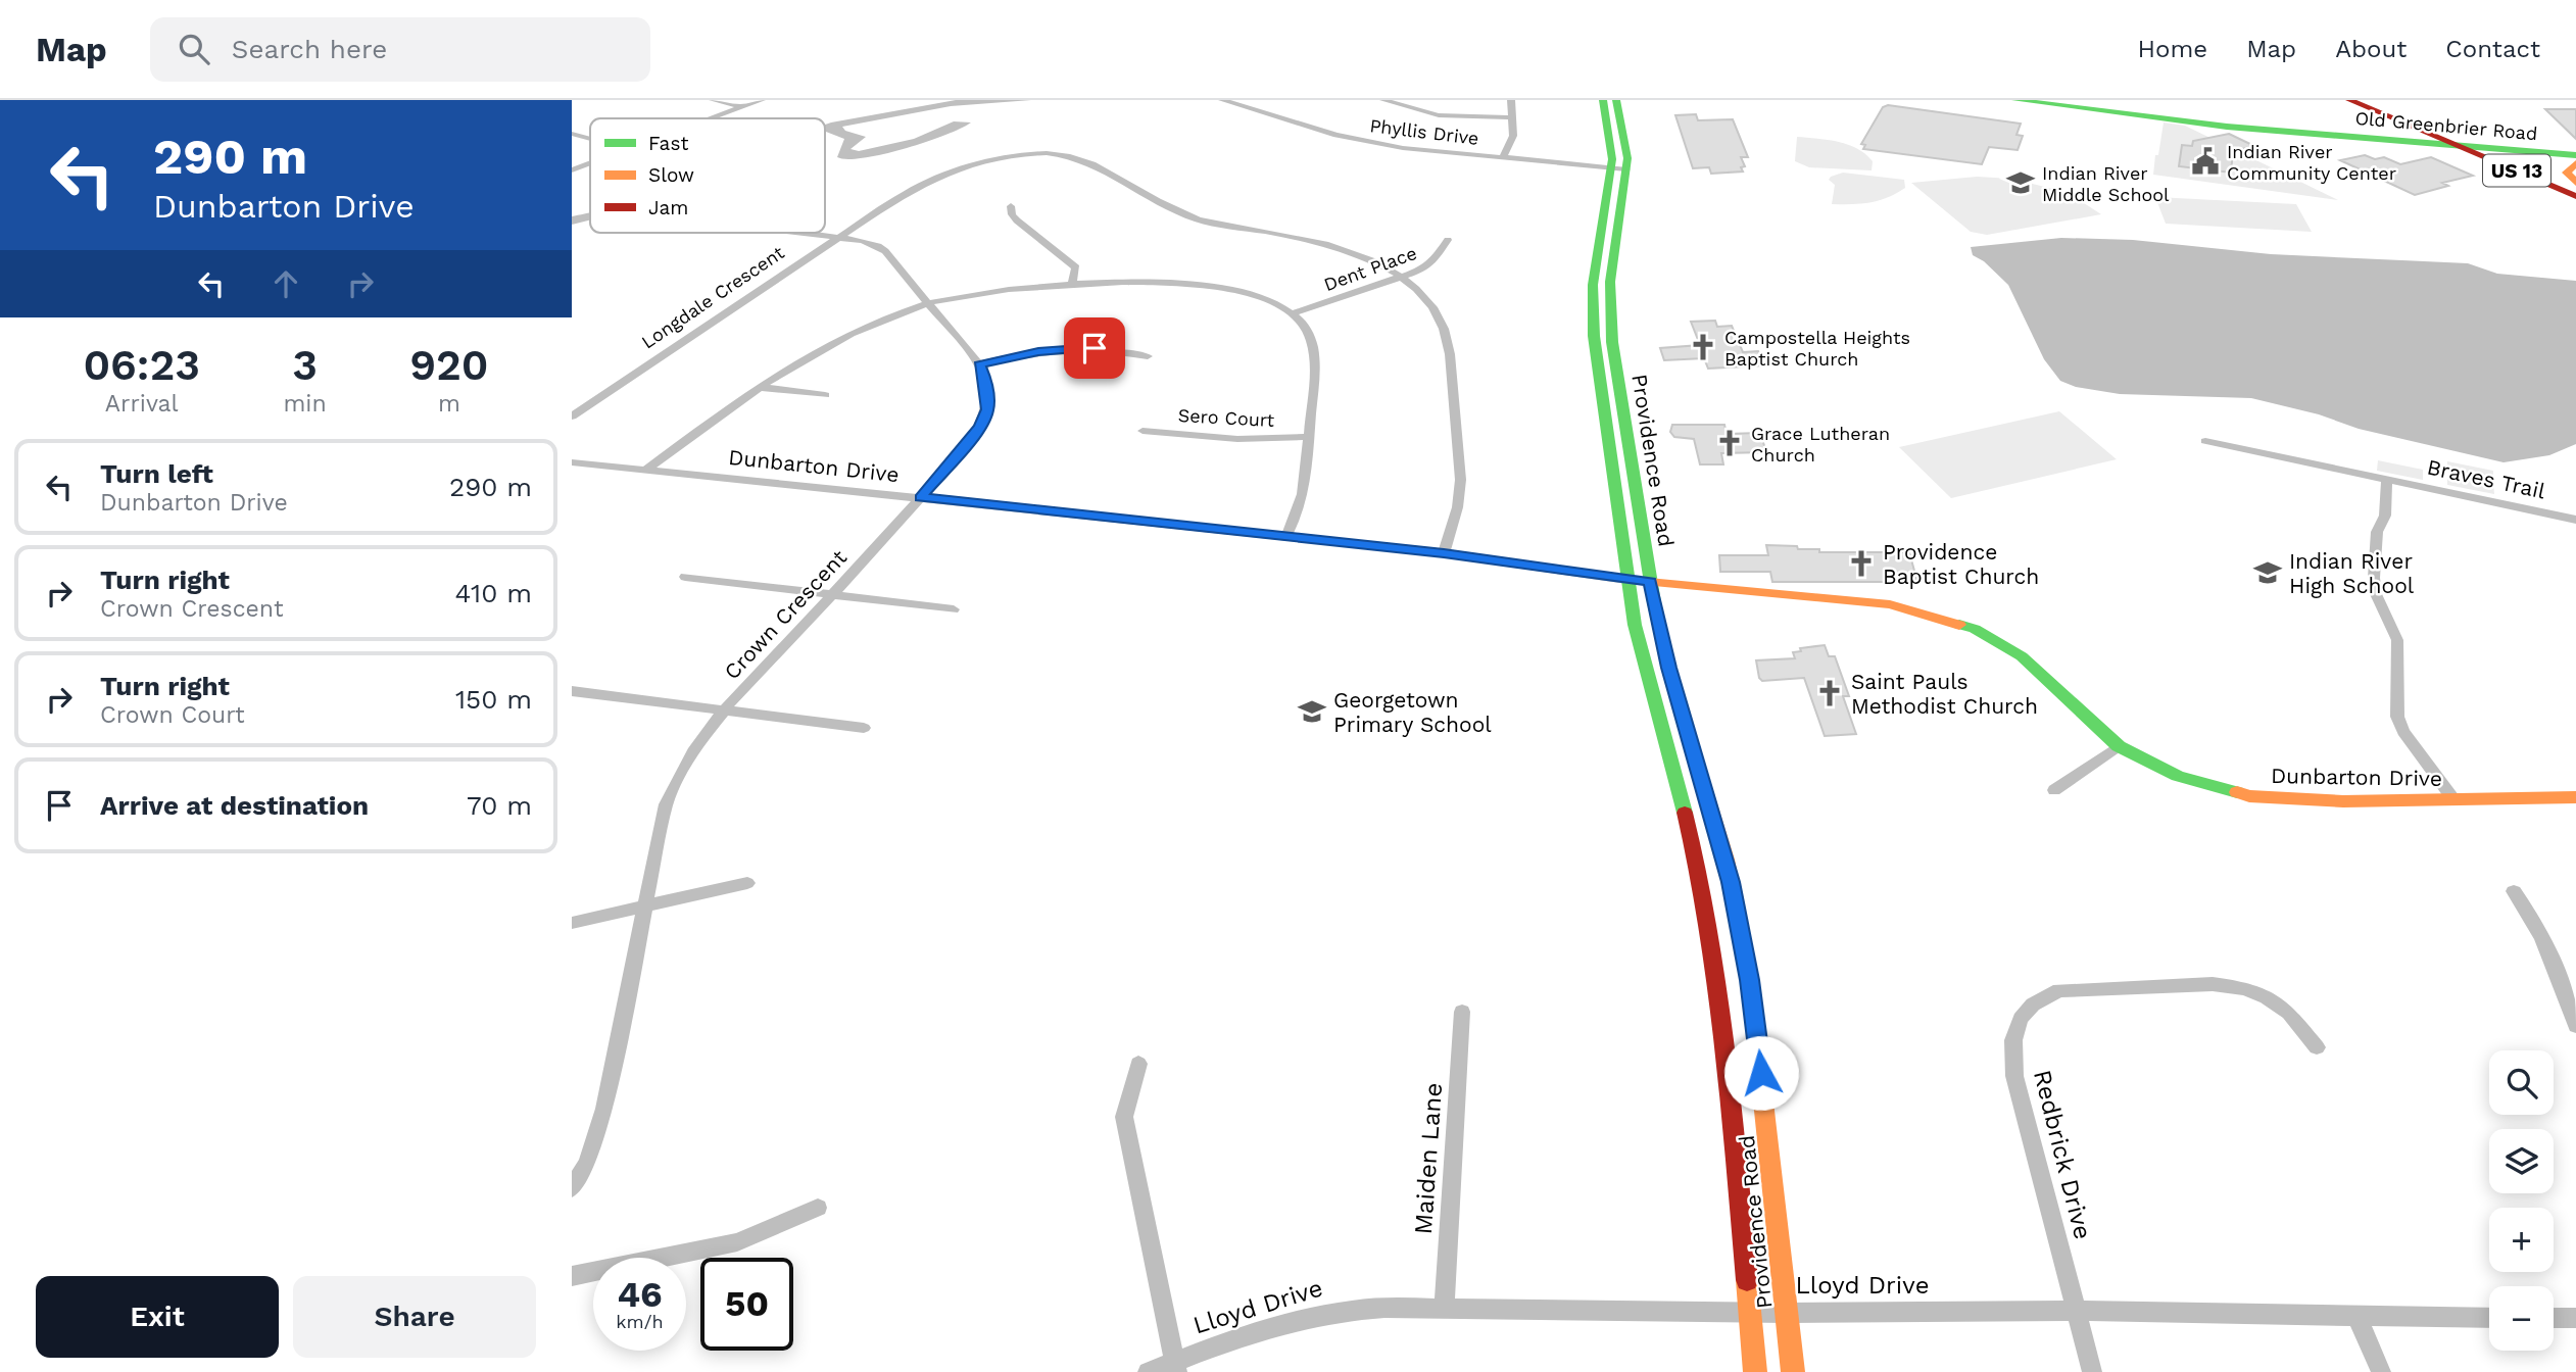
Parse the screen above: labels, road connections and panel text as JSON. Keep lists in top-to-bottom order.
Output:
{
  "streets": {
    "main road": [
      "Old Greenbrier Road",
      "US 13",
      "Providence Road",
      "Dunbarton Drive"
    ],
    "street": [
      "Phyllis Drive",
      "Dent Place",
      "Longdale Crescent",
      "Sero Court",
      "Braves Trail",
      "Crown Crescent",
      "Redbrick Drive",
      "Maiden Lane",
      "Lloyd Drive"
    ]
  },
  "crossings": [
    ["Old Greenbrier Road", "US 13"],
    ["Phyllis Drive", "Providence Road"],
    ["Dent Place", "Longdale Crescent"],
    ["Longdale Crescent", "Dunbarton Drive"],
    ["Longdale Crescent", "Crown Crescent"],
    ["Providence Road", "Dunbarton Drive"],
    ["Providence Road", "Lloyd Drive"],
    ["Dunbarton Drive", "Crown Crescent"],
    ["Redbrick Drive", "Lloyd Drive"],
    ["Maiden Lane", "Lloyd Drive"]
  ],
  "places": {
    "public building": ["Indian River Community Center"],
    "school or university": ["Indian River Middle School", "Indian River High School", "Georgetown Primary School"],
    "church": [
      "Campostella Heights Baptist Church",
      "Grace Lutheran Church",
      "Providence Baptist Church",
      "Saint Pauls Methodist Church"
    ]
  },
  "legend": ["Fast", "Slow", "Jam"],
  "page": {
    "header": "Map",
    "search": "Search here",
    "nav": [
      "Home",
      "Map",
      "About",
      "Contact"
    ],
    "turn": ["290 m", "Dunbarton Drive"],
    "eta": [
      "06:23",
      "Arrival",
      "3",
      "min",
      "920",
      "m"
    ],
    "list": [
      {
        "name": "Turn left",
        "note": "Dunbarton Drive",
        "value": "290 m"
      },
      {
        "name": "Turn right",
        "note": "Crown Crescent",
        "value": "410 m"
      },
      {
        "name": "Turn right",
        "note": "Crown Court",
        "value": "150 m"
      },
      {
        "name": "Arrive at destination",
        "value": "70 m"
      }
    ],
    "map_buttons": ["+", "−"],
    "speed": "46 km/h",
    "limit": "50",
    "buttons": ["Exit", "Share"]
  }
}
